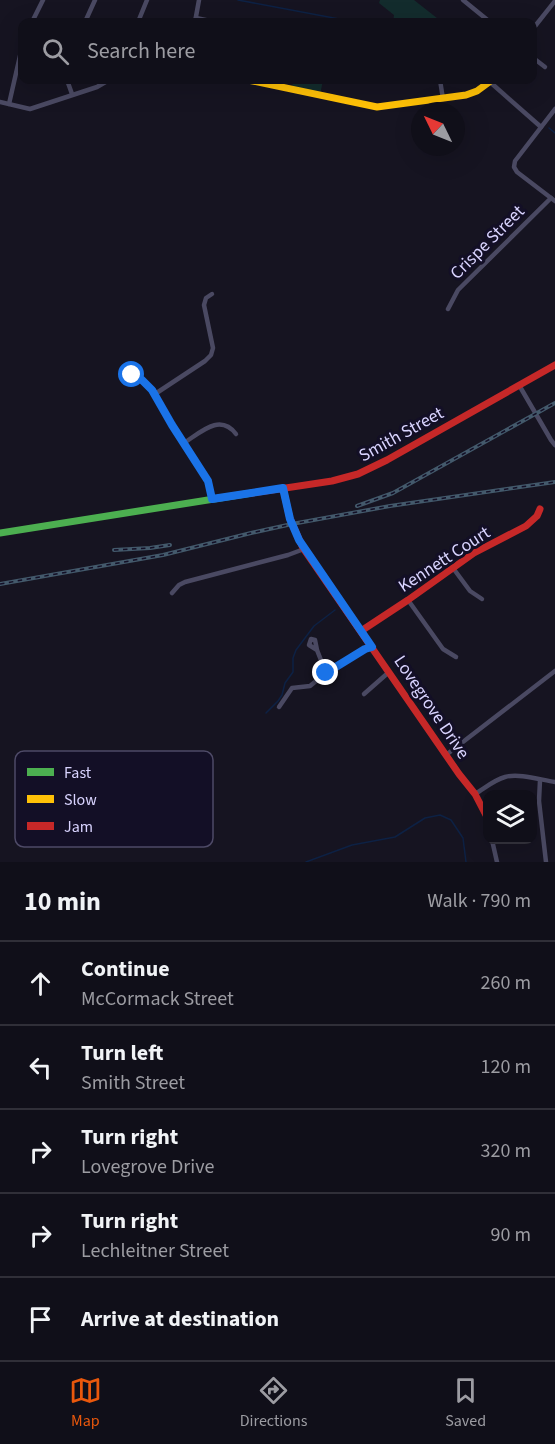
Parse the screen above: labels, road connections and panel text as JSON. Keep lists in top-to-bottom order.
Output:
{
  "streets": {
    "street": [
      "Crispe Street",
      "Smith Street",
      "Kennett Court",
      "Lovegrove Drive"
    ]
  },
  "crossings": [
    ["Smith Street", "Lovegrove Drive"],
    ["Kennett Court", "Lovegrove Drive"]
  ],
  "legend": ["Fast", "Slow", "Jam"],
  "north": "top left",
  "page": {
    "search": "Search here",
    "heading": ["10 min", "Walk · 790 m"],
    "list": [
      ["Continue", "McCormack Street", "260 m"],
      ["Turn left", "Smith Street", "120 m"],
      ["Turn right", "Lovegrove Drive", "320 m"],
      ["Turn right", "Lechleitner Street", "90 m"],
      "Arrive at destination"
    ],
    "nav": ["Map", "Directions", "Saved"]
  }
}
